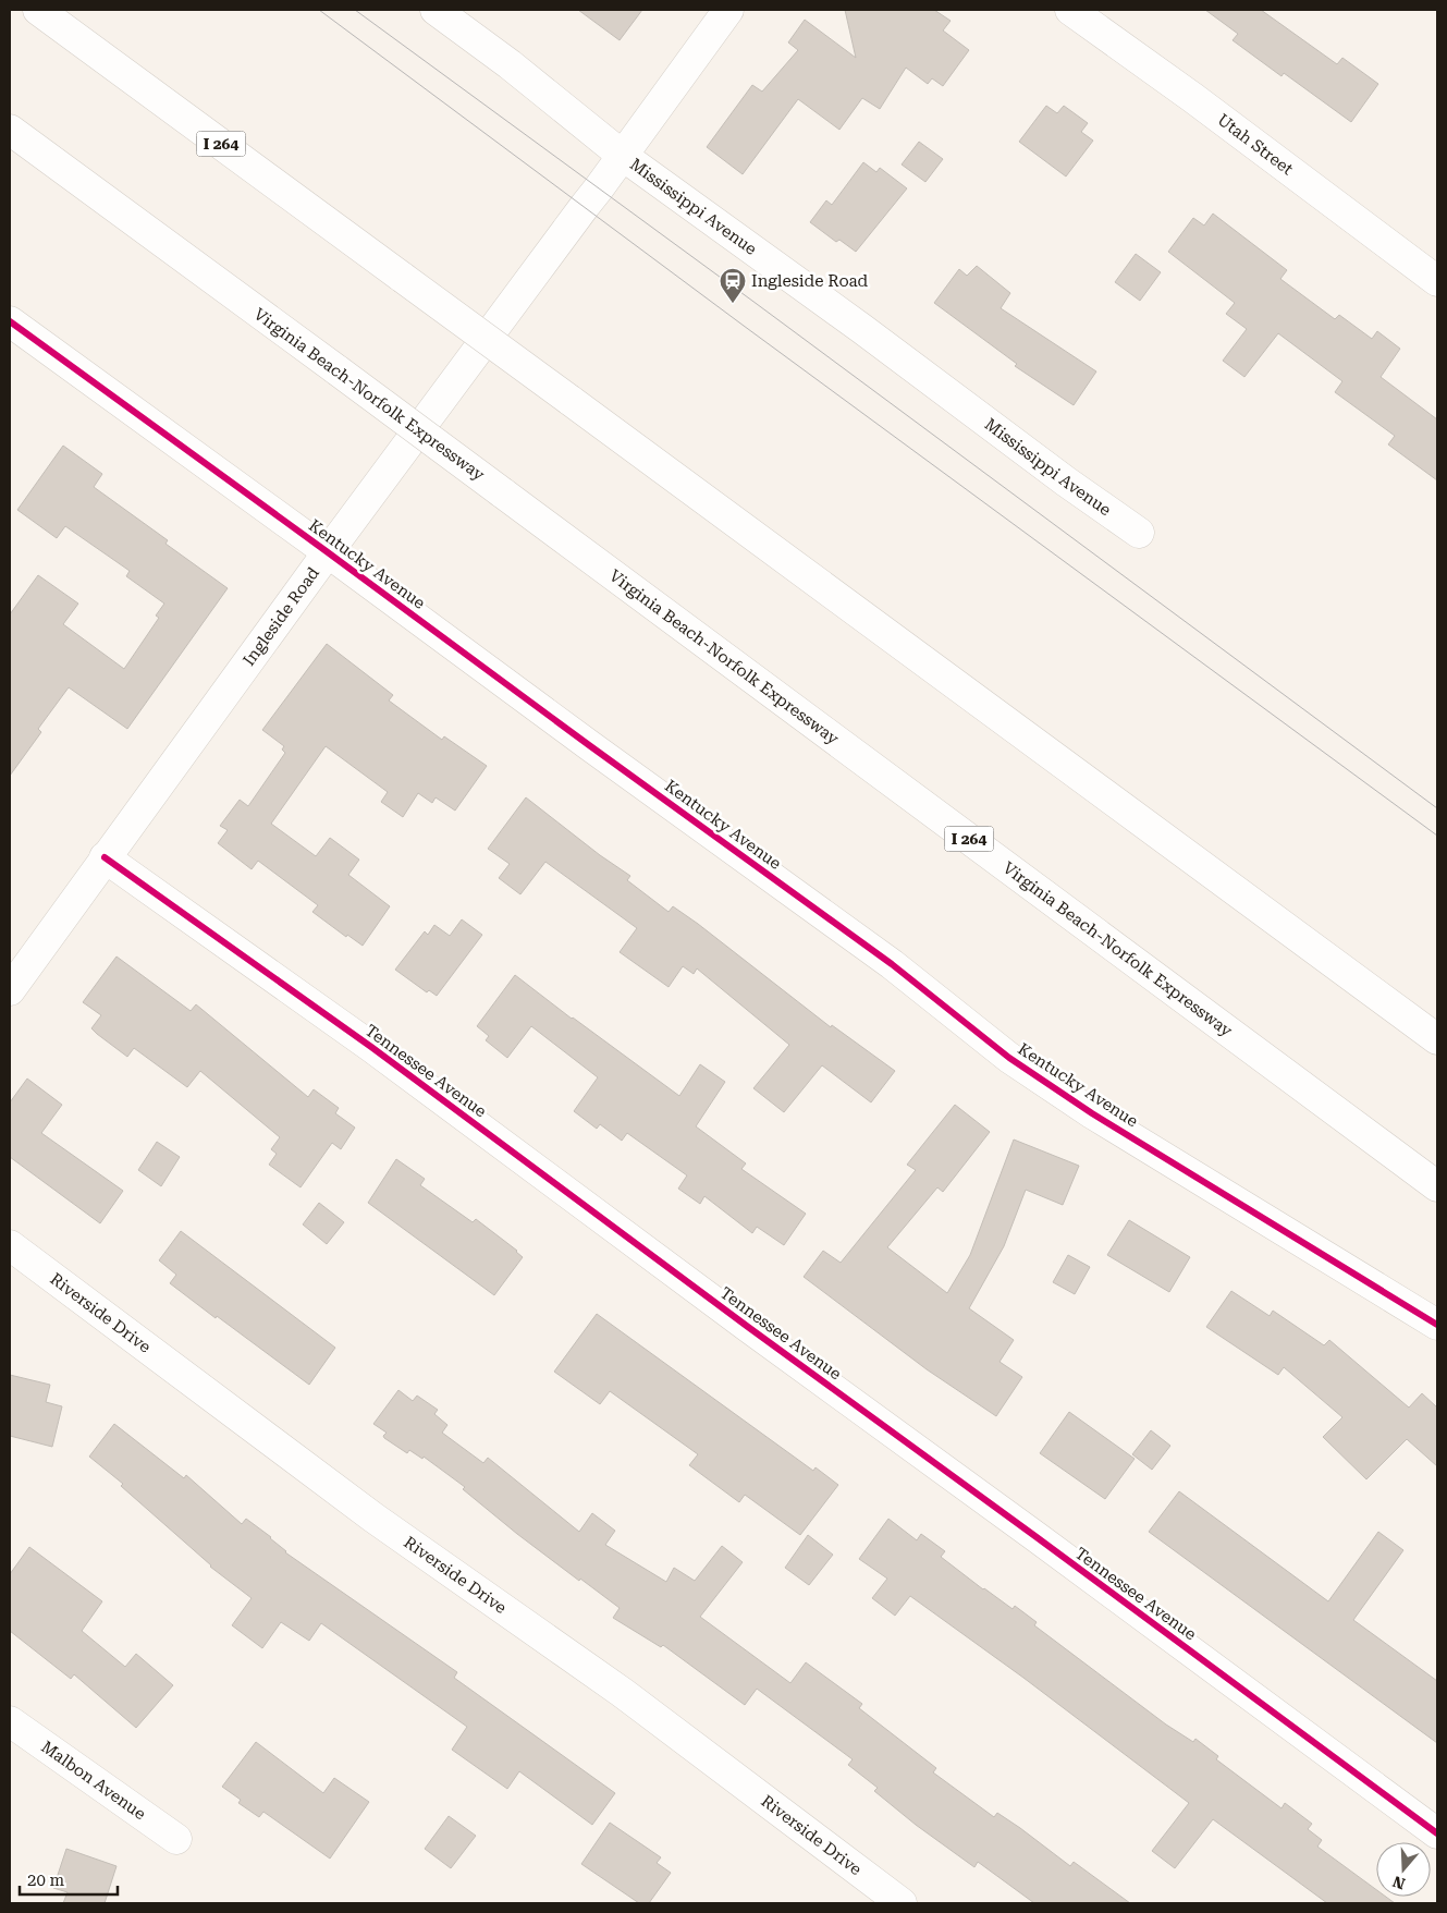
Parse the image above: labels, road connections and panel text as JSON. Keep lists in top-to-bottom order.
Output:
{
  "streets": {
    "main road": [
      "I 264",
      "Utah Street",
      "Mississippi Avenue",
      "Virginia Beach-Norfolk Expressway",
      "Kentucky Avenue",
      "Ingleside Road",
      "Tennessee Avenue",
      "Riverside Drive",
      "Malbon Avenue"
    ]
  },
  "crossings": [
    ["Mississippi Avenue", "Ingleside Road"],
    ["Kentucky Avenue", "Ingleside Road"],
    ["Ingleside Road", "Tennessee Avenue"]
  ],
  "places": {
    "station": ["Ingleside Road"]
  },
  "scale_bar": "20 m",
  "north": "bottom"
}
